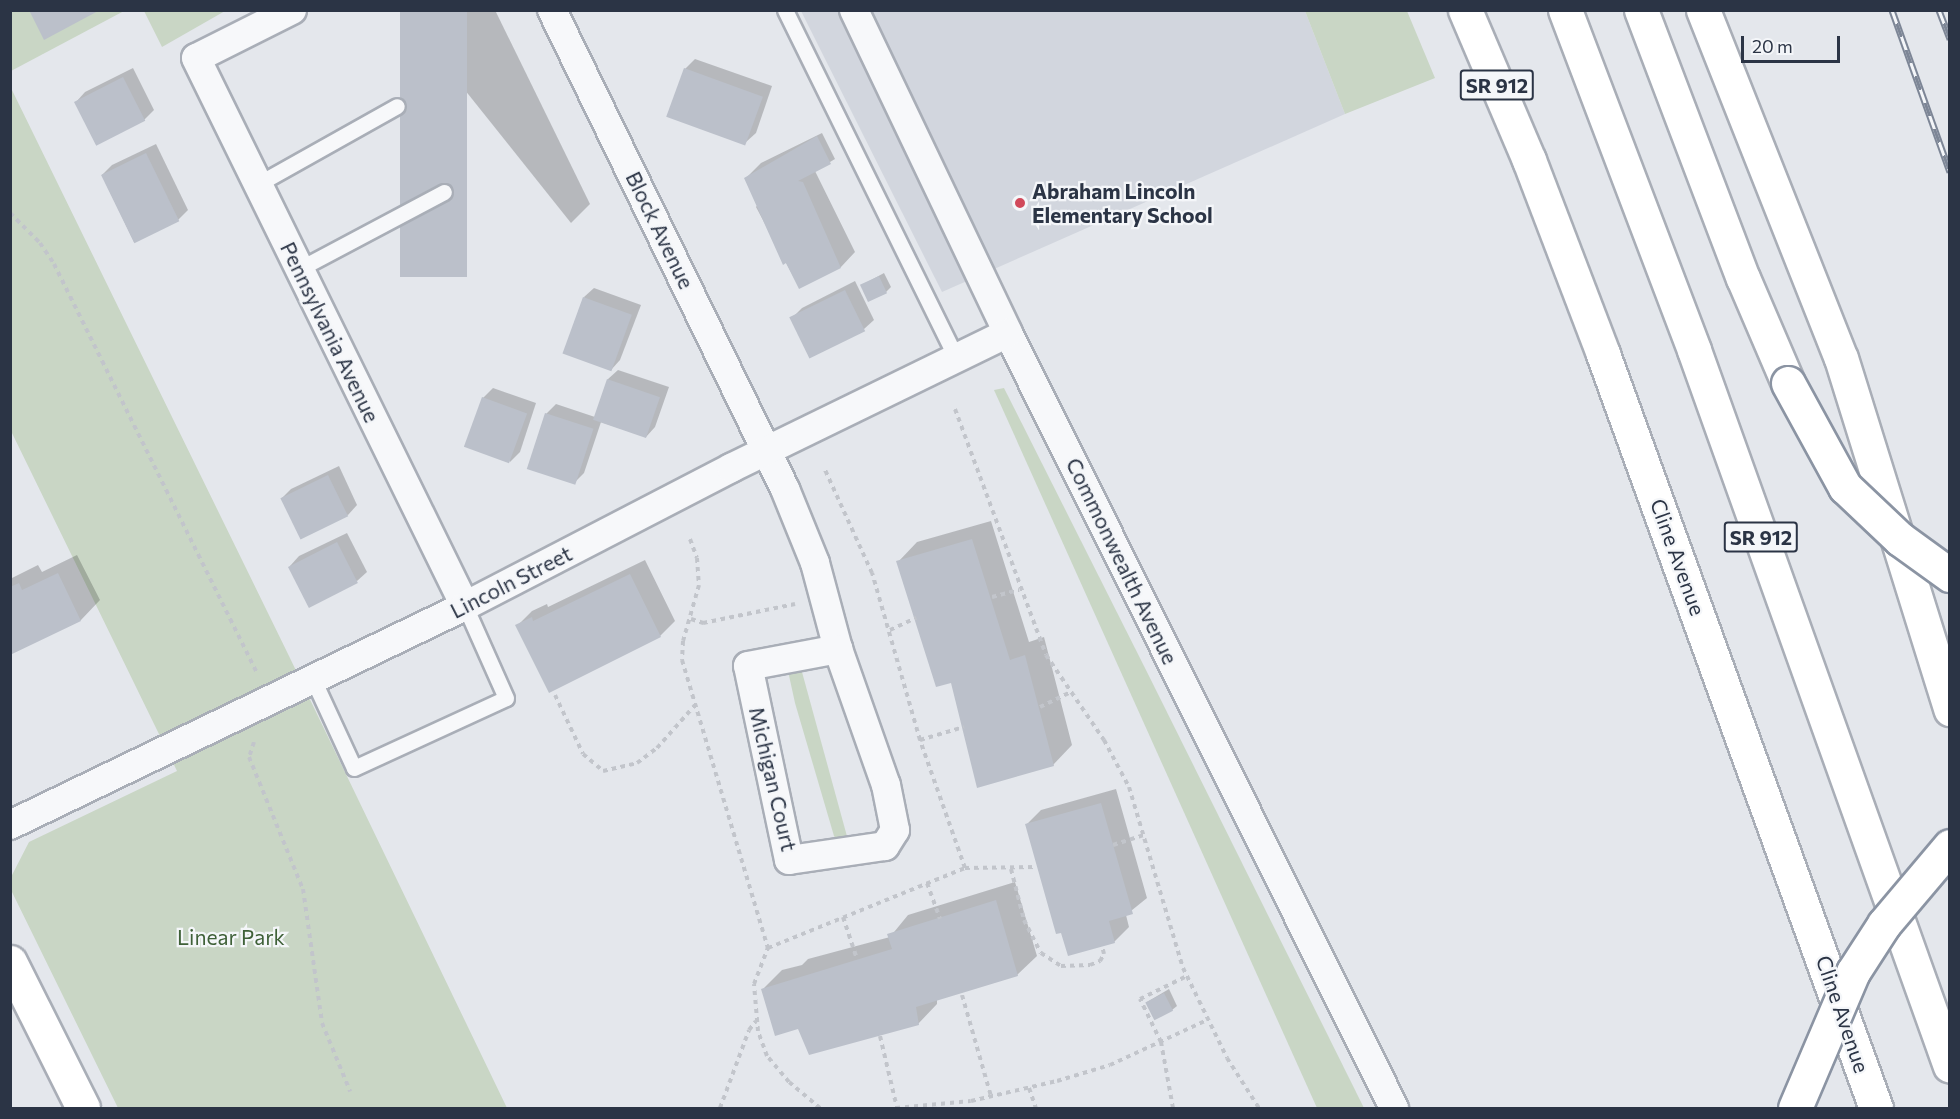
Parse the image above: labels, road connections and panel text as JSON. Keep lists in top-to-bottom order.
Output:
{
  "streets": {
    "main road": ["SR 912", "Cline Avenue"],
    "street": [
      "Block Avenue",
      "Pennsylvania Avenue",
      "Commonwealth Avenue",
      "Lincoln Street",
      "Michigan Court"
    ]
  },
  "crossings": [
    ["Block Avenue", "Lincoln Street"],
    ["Block Avenue", "Michigan Court"],
    ["Pennsylvania Avenue", "Lincoln Street"],
    ["Commonwealth Avenue", "Lincoln Street"],
    ["Lincoln Street", "Michigan Court"]
  ],
  "parks": ["Linear Park"],
  "places": ["Abraham Lincoln Elementary School"],
  "scale_bar": "20 m"
}
